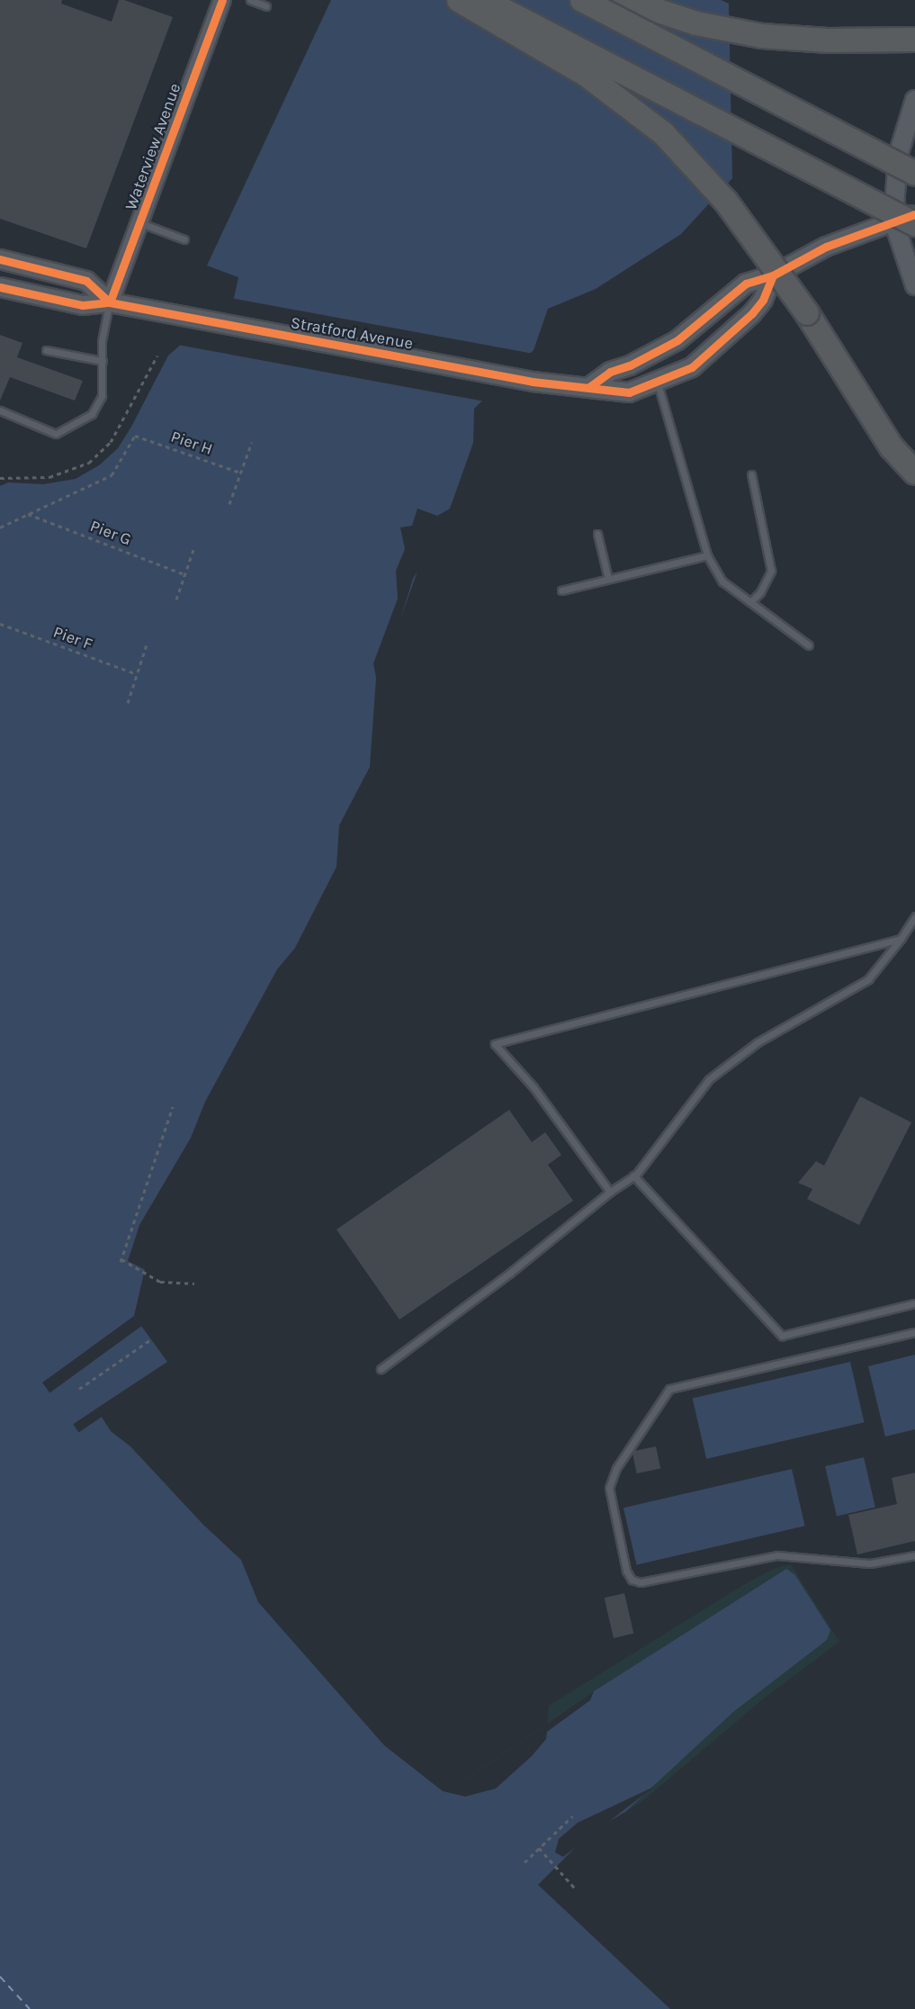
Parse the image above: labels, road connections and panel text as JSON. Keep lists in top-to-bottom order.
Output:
{
  "streets": {
    "main road": ["Stratford Avenue"],
    "street": ["Waterview Avenue"],
    "path": ["Pier H", "Pier G", "Pier F"]
  },
  "crossings": [
    ["Waterview Avenue", "Stratford Avenue"],
    ["Pier H", "Pier G"]
  ]
}
